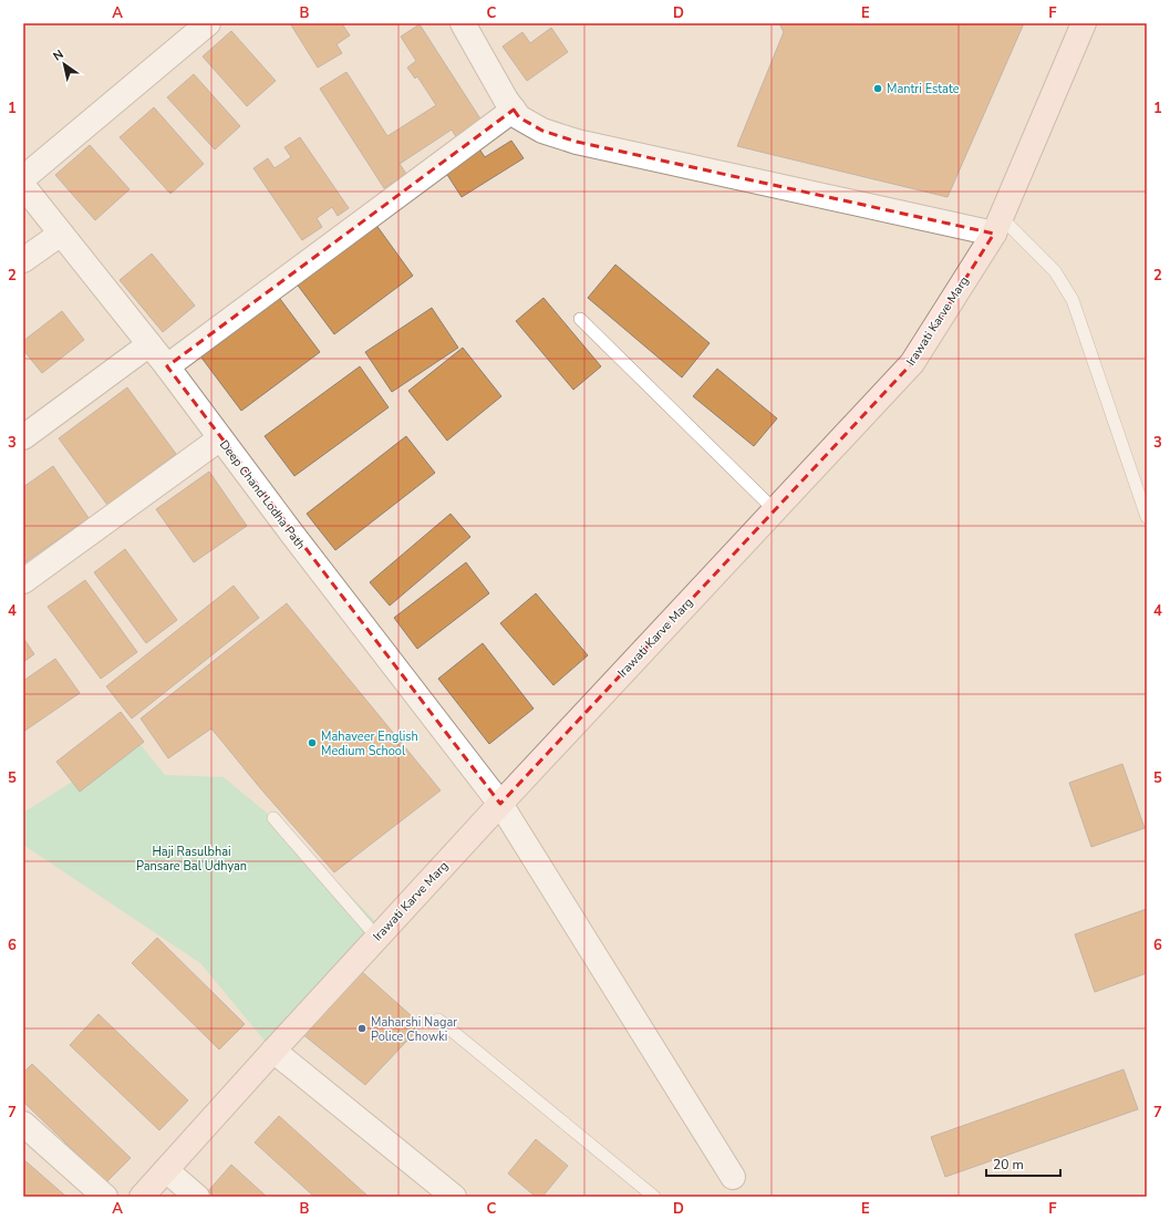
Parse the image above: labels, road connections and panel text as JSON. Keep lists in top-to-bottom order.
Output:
{
  "streets": {
    "main road": ["Irawati Karve Marg"],
    "street": ["Deep Chand Lodha Path"]
  },
  "crossings": [
    ["Irawati Karve Marg", "Deep Chand Lodha Path"]
  ],
  "parks": ["Haji Rasulbhai Pansare Bal Udhyan"],
  "places": ["Mantri Estate", "Mahaveer English Medium School", "Maharshi Nagar Police Chowki"],
  "scale_bar": "20 m",
  "north": "top left",
  "grid": {
    "columns": [
      "A",
      "B",
      "C",
      "D",
      "E",
      "F"
    ],
    "rows": [
      "1",
      "2",
      "3",
      "4",
      "5",
      "6",
      "7"
    ]
  }
}
